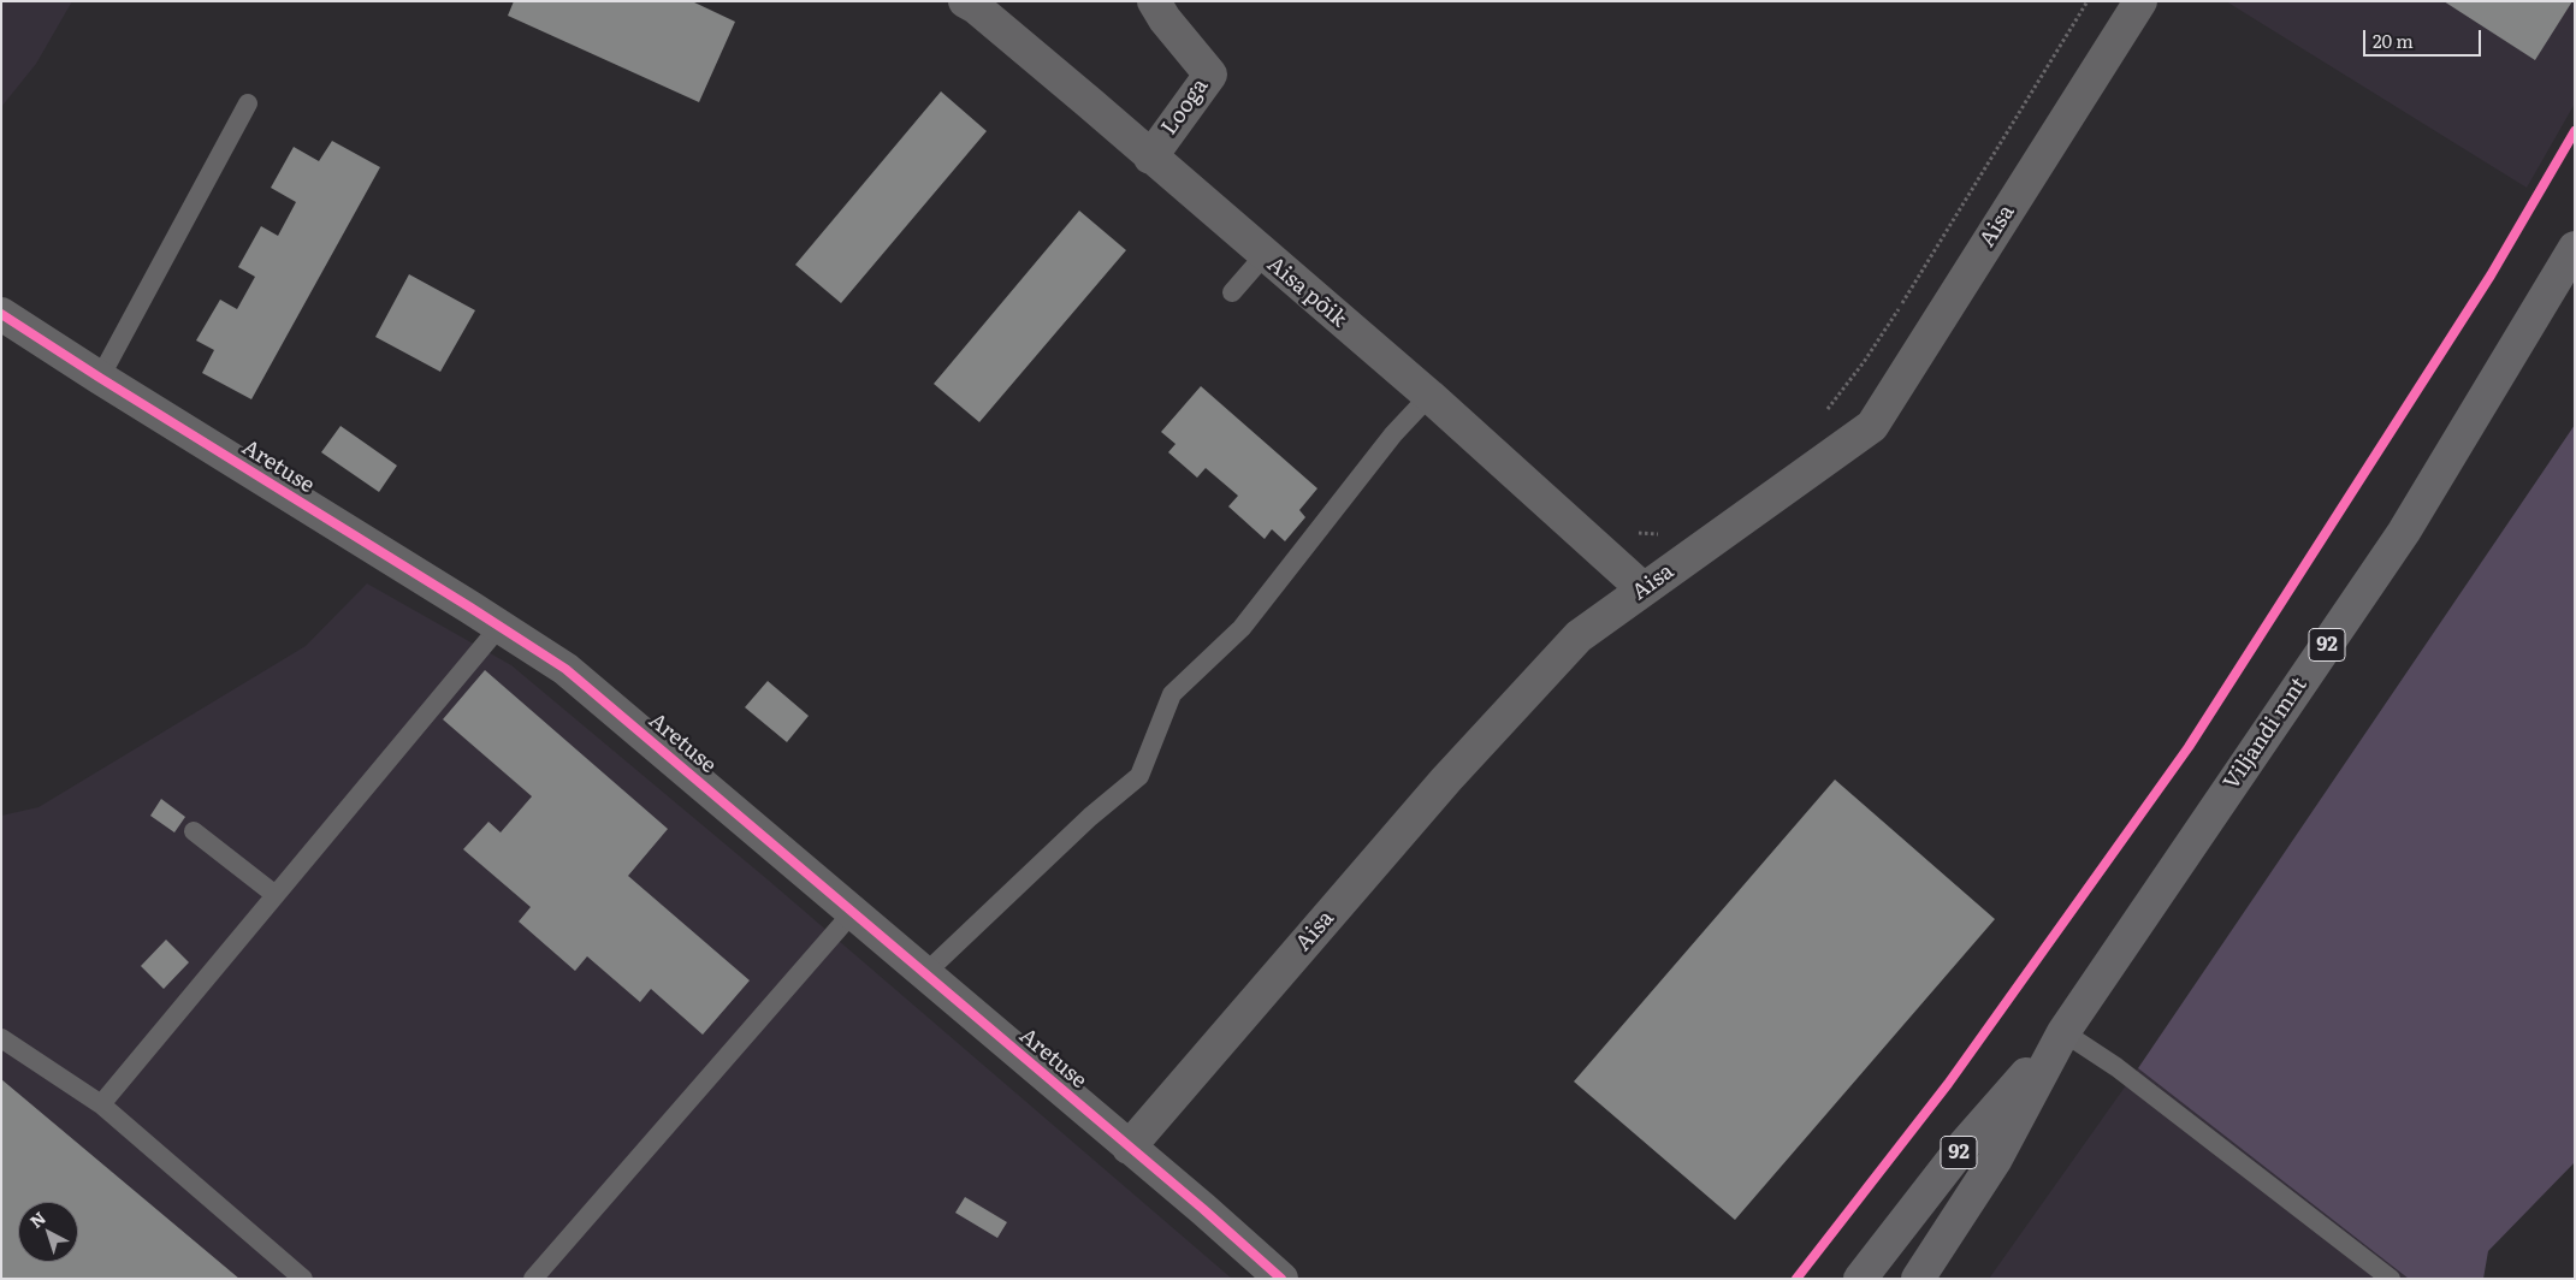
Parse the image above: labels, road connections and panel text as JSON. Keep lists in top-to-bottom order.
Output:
{
  "streets": {
    "main road": ["92", "Viljandi mnt"],
    "street": [
      "Looga",
      "Aisa",
      "Aisa põik",
      "Aretuse"
    ]
  },
  "crossings": [
    ["Looga", "Aisa põik"],
    ["Aisa", "Aisa põik"],
    ["Aisa", "Aretuse"]
  ],
  "scale_bar": "20 m",
  "north": "top left"
}
